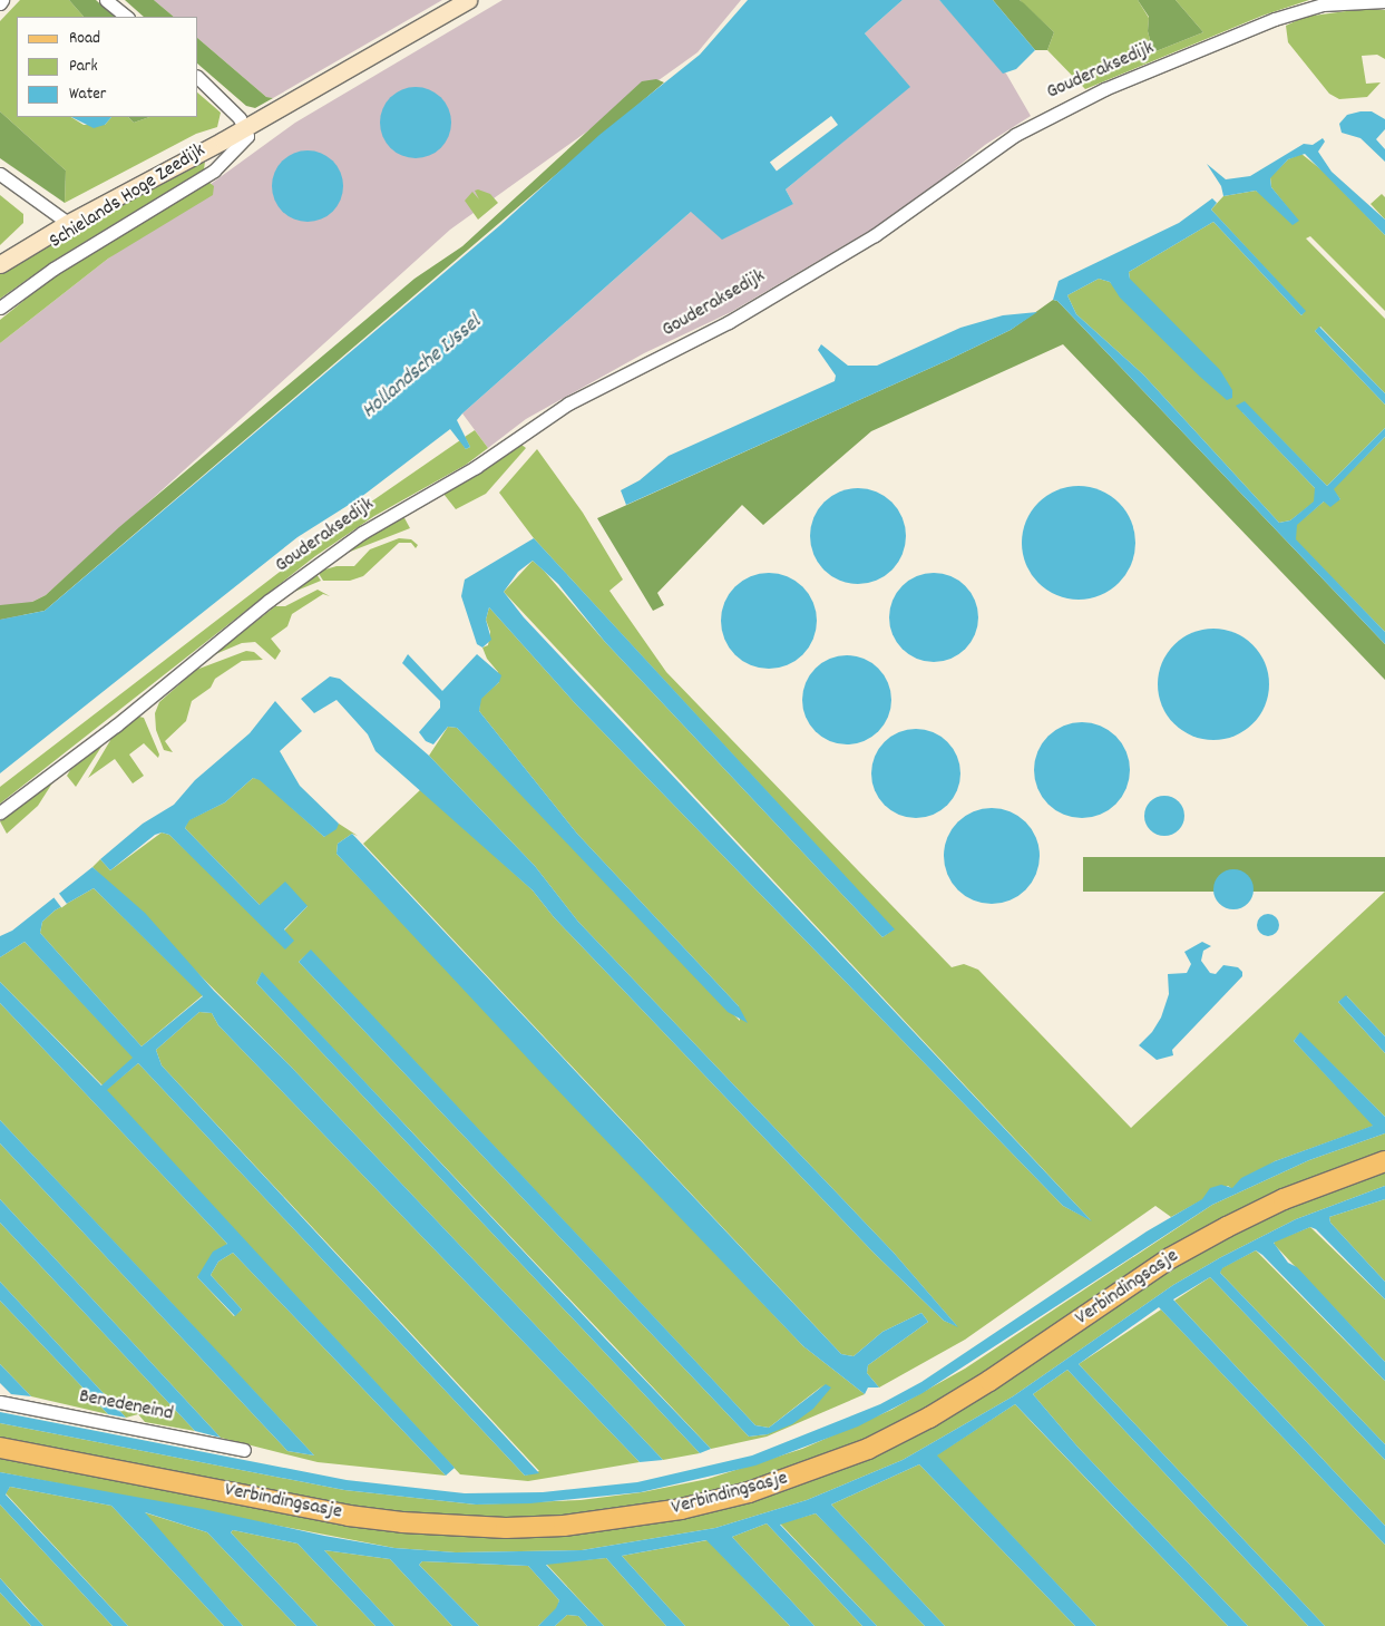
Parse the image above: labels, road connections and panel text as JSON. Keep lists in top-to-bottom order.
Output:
{
  "streets": {
    "main road": ["Verbindingsasje"],
    "street": ["Gouderaksedijk", "Schielands Hoge Zeedijk", "Benedeneind"]
  },
  "water": ["Hollandsche IJssel"],
  "legend": ["Road", "Park", "Water"]
}
